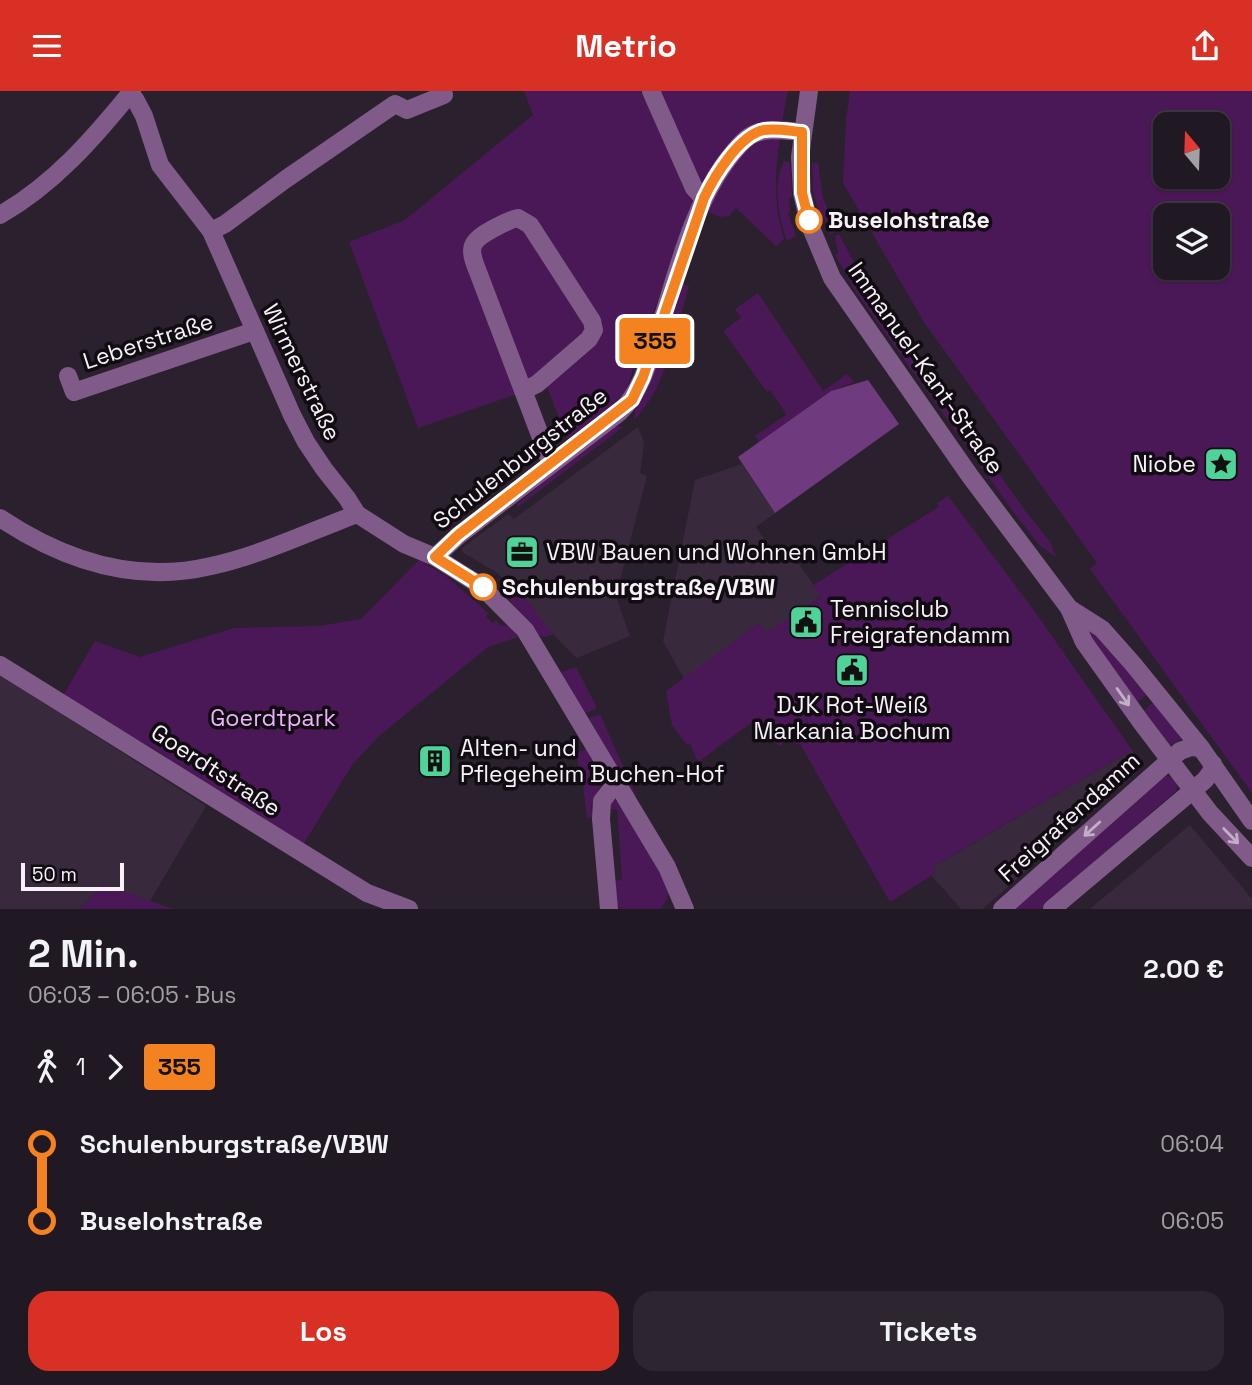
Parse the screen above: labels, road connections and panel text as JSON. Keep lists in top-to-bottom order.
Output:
{
  "streets": {
    "street": [
      "Leberstraße",
      "Immanuel-Kant-Straße",
      "Wirmerstraße",
      "Schulenburgstraße",
      "Goerdtstraße",
      "Freigrafendamm"
    ]
  },
  "crossings": [
    ["Leberstraße", "Wirmerstraße"],
    ["Immanuel-Kant-Straße", "Schulenburgstraße"],
    ["Immanuel-Kant-Straße", "Freigrafendamm"],
    ["Wirmerstraße", "Schulenburgstraße"]
  ],
  "parks": ["Goerdtpark"],
  "places": {
    "other": ["Buselohstraße", "Schulenburgstraße/VBW"],
    "place": ["Niobe"],
    "office": ["VBW Bauen und Wohnen GmbH"],
    "public building": ["Tennisclub Freigrafendamm", "DJK Rot-Weiß Markania Bochum"],
    "building": ["Alten- und Pflegeheim Buchen-Hof"]
  },
  "lines": ["bus line 355"],
  "scale_bar": "50 m",
  "north": "top",
  "page": {
    "header": "Metrio",
    "on_map": "355",
    "scale": "50 m",
    "heading": ["2 Min.", "06:03 – 06:05 · Bus", "2.00 €"],
    "legs": ["1", "355"],
    "list": [
      {
        "name": "Schulenburgstraße/VBW",
        "value": "06:04"
      },
      {
        "name": "Buselohstraße",
        "value": "06:05"
      }
    ],
    "buttons": ["Los", "Tickets"]
  }
}
